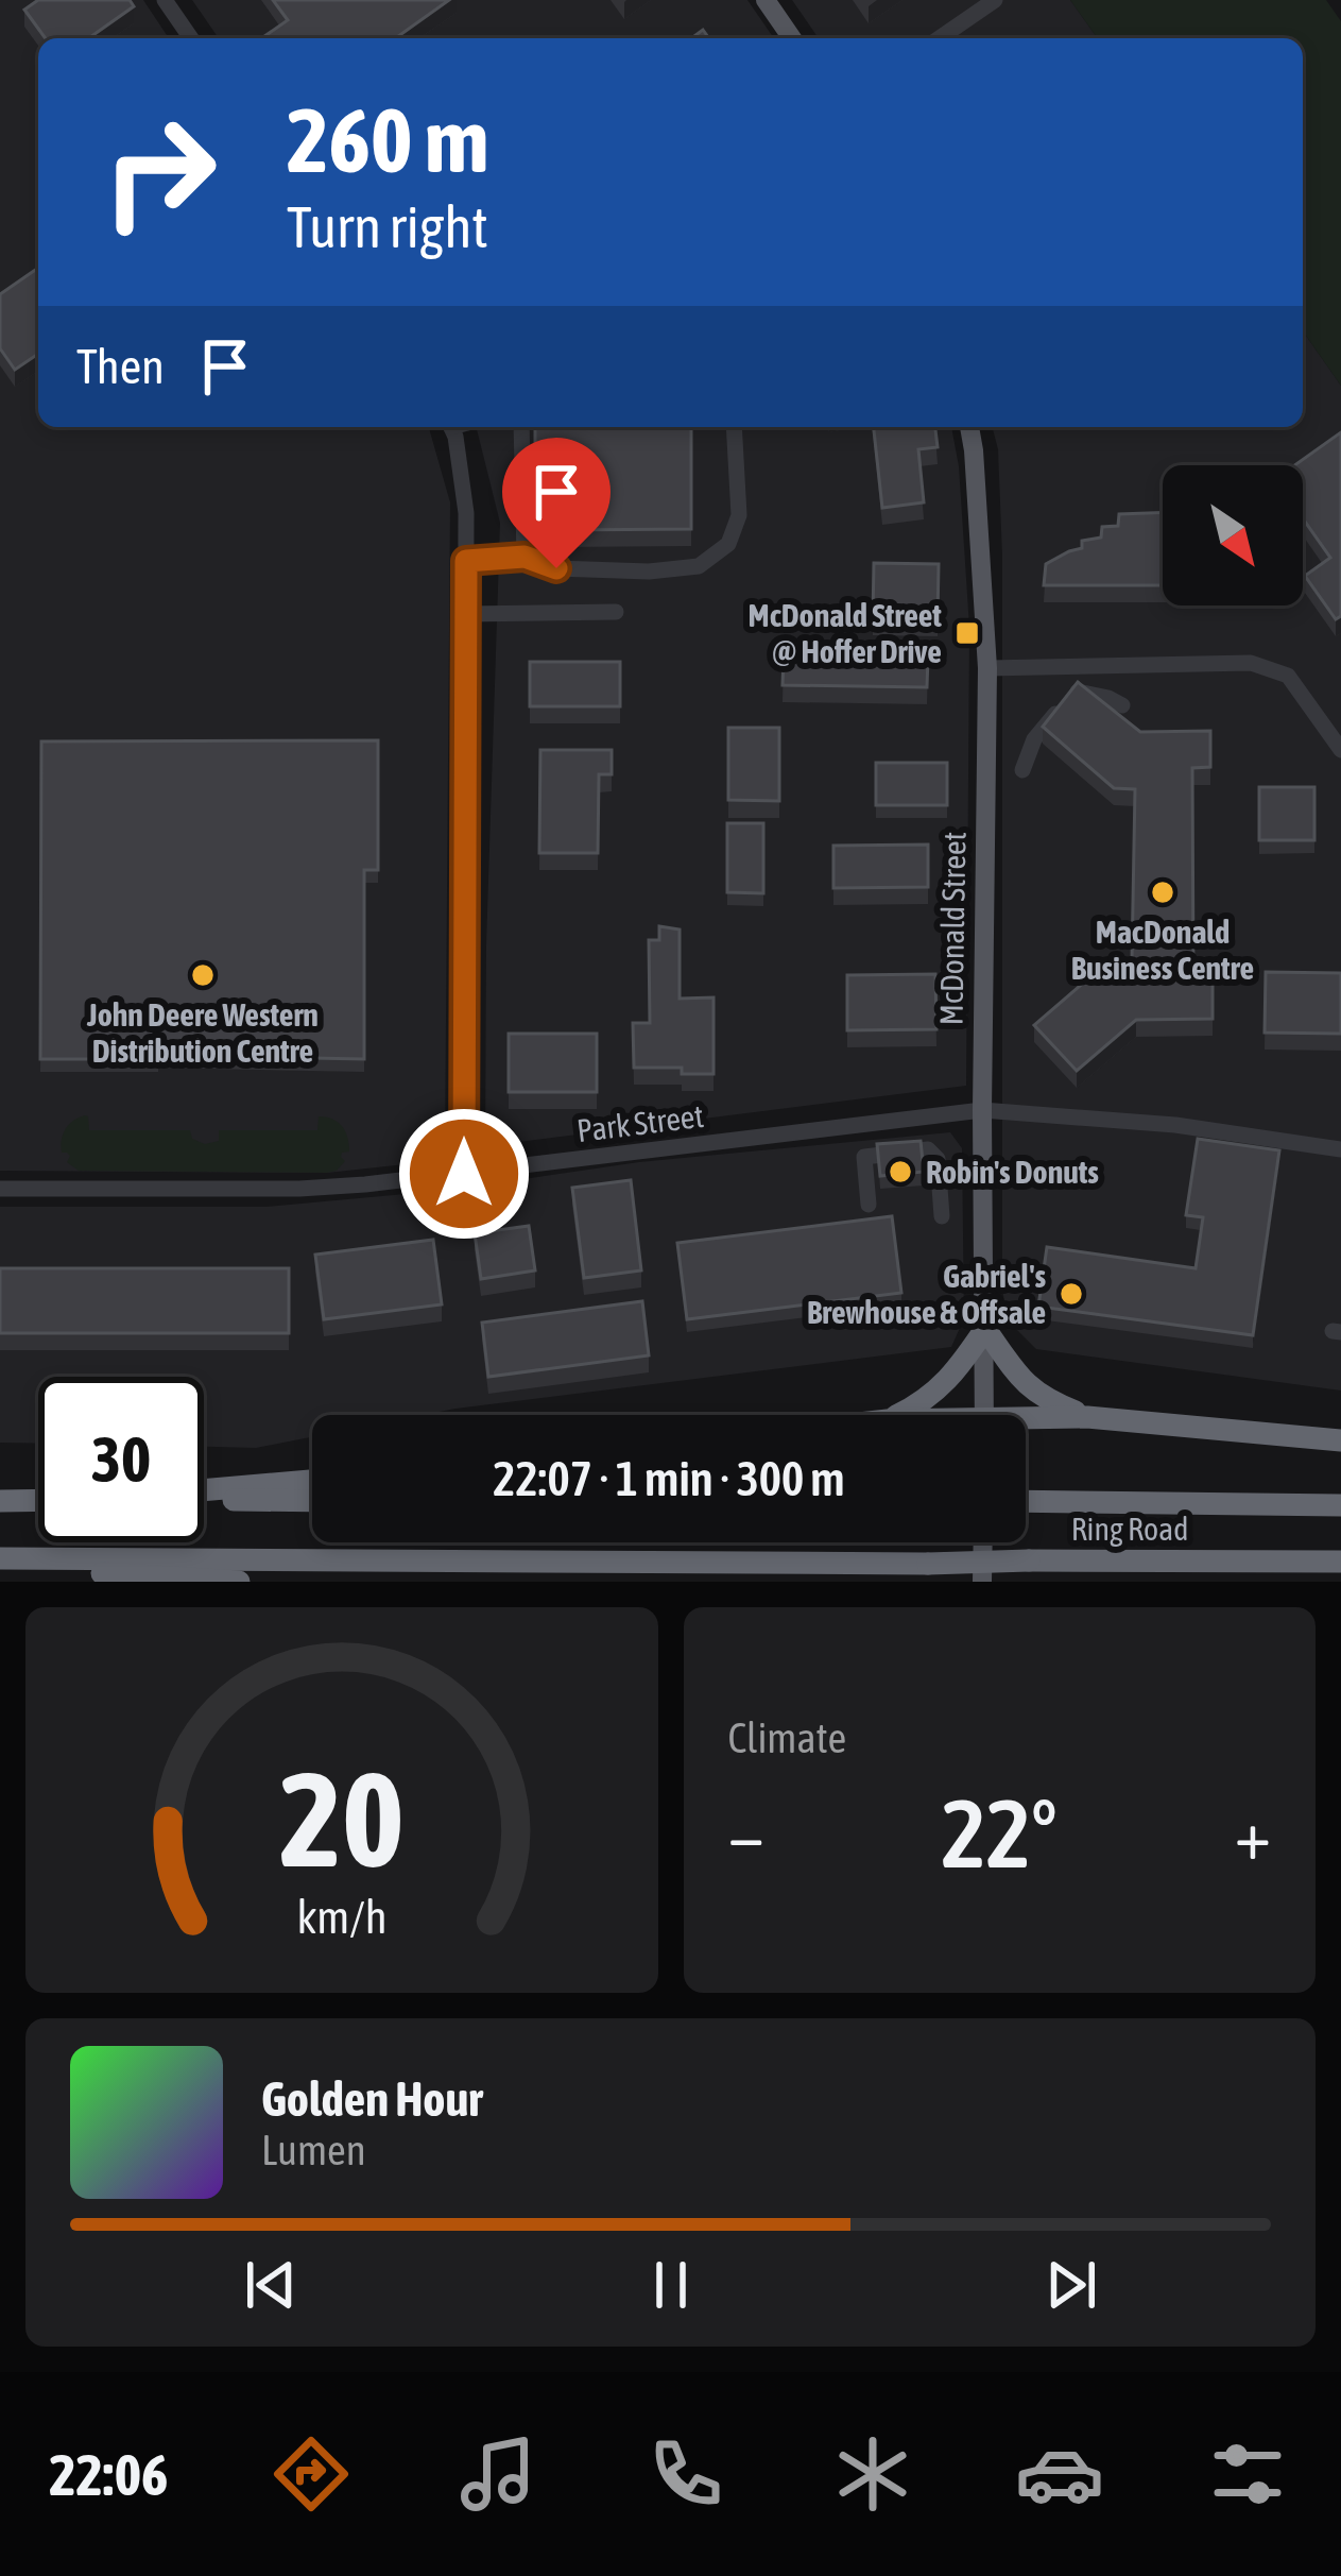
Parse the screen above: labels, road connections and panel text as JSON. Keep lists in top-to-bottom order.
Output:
{
  "streets": {
    "highway": ["Ring Road"],
    "main road": ["McDonald Street"],
    "street": ["Park Street"]
  },
  "crossings": [
    ["McDonald Street", "Park Street"]
  ],
  "places": {
    "transit": ["McDonald Street @ Hoffer Drive"],
    "other": [
      "MacDonald Business Centre",
      "John Deere Western Distribution Centre",
      "Robin's Donuts",
      "Gabriel's Brewhouse & Offsale"
    ]
  },
  "north": "bottom right",
  "page": {
    "turn": ["260 m", "Turn right"],
    "then": "Then",
    "limit": "30",
    "trip": "22:07 · 1 min · 300 m",
    "tile": "Climate",
    "heat": ["−", "22°", "+"],
    "song": ["Golden Hour", "Lumen"],
    "tabs": "22:06",
    "gauge": ["20", "km/h"]
  }
}
